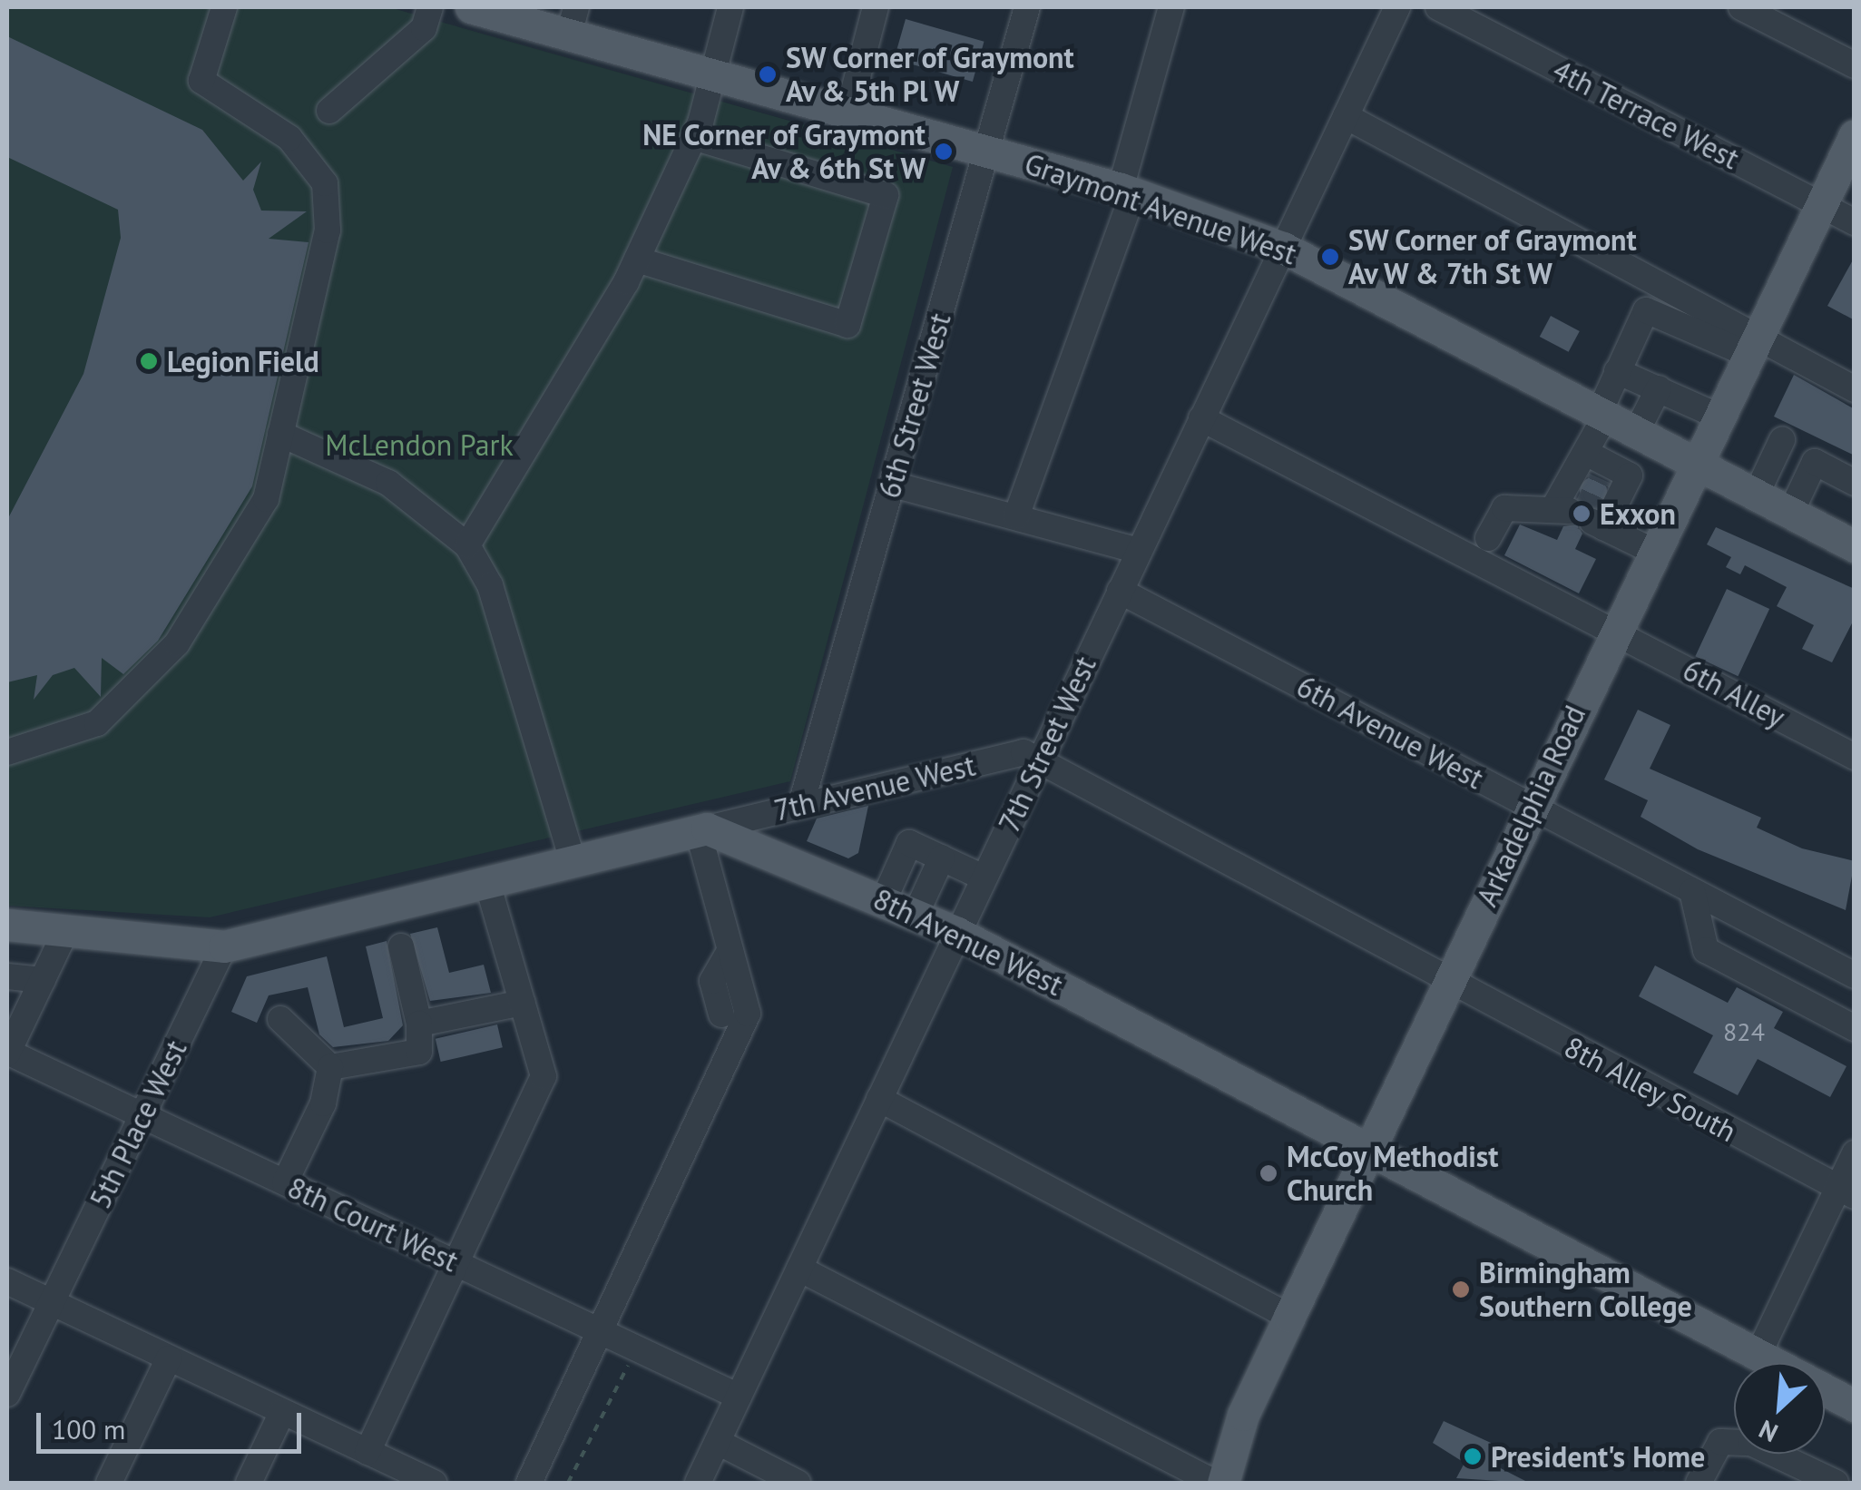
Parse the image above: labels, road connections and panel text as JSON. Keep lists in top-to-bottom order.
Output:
{
  "streets": {
    "main road": ["Graymont Avenue West", "Arkadelphia Road", "8th Avenue West"],
    "street": [
      "4th Terrace West",
      "6th Street West",
      "6th Alley",
      "6th Avenue West",
      "7th Street West",
      "7th Avenue West",
      "8th Alley South",
      "5th Place West",
      "8th Court West"
    ]
  },
  "crossings": [
    ["4th Terrace West", "Arkadelphia Road"],
    ["Graymont Avenue West", "6th Street West"],
    ["Graymont Avenue West", "7th Street West"],
    ["Graymont Avenue West", "Arkadelphia Road"],
    ["6th Street West", "7th Avenue West"],
    ["6th Alley", "7th Street West"],
    ["6th Alley", "Arkadelphia Road"],
    ["6th Avenue West", "7th Street West"],
    ["6th Avenue West", "Arkadelphia Road"],
    ["7th Street West", "7th Avenue West"],
    ["7th Street West", "8th Avenue West"],
    ["7th Street West", "8th Alley South"],
    ["7th Street West", "8th Court West"],
    ["7th Avenue West", "8th Avenue West"],
    ["7th Avenue West", "8th Alley South"],
    ["Arkadelphia Road", "8th Avenue West"],
    ["Arkadelphia Road", "8th Alley South"],
    ["5th Place West", "8th Court West"]
  ],
  "parks": ["McLendon Park"],
  "places": [
    "SW Corner of Graymont Av & 5th Pl W",
    "NE Corner of Graymont Av & 6th St W",
    "SW Corner of Graymont Av W & 7th St W",
    "Legion Field",
    "Exxon",
    "McCoy Methodist Church",
    "Birmingham Southern College",
    "President's Home"
  ],
  "house_numbers": ["824"],
  "scale_bar": "100 m",
  "north": "bottom left"
}
